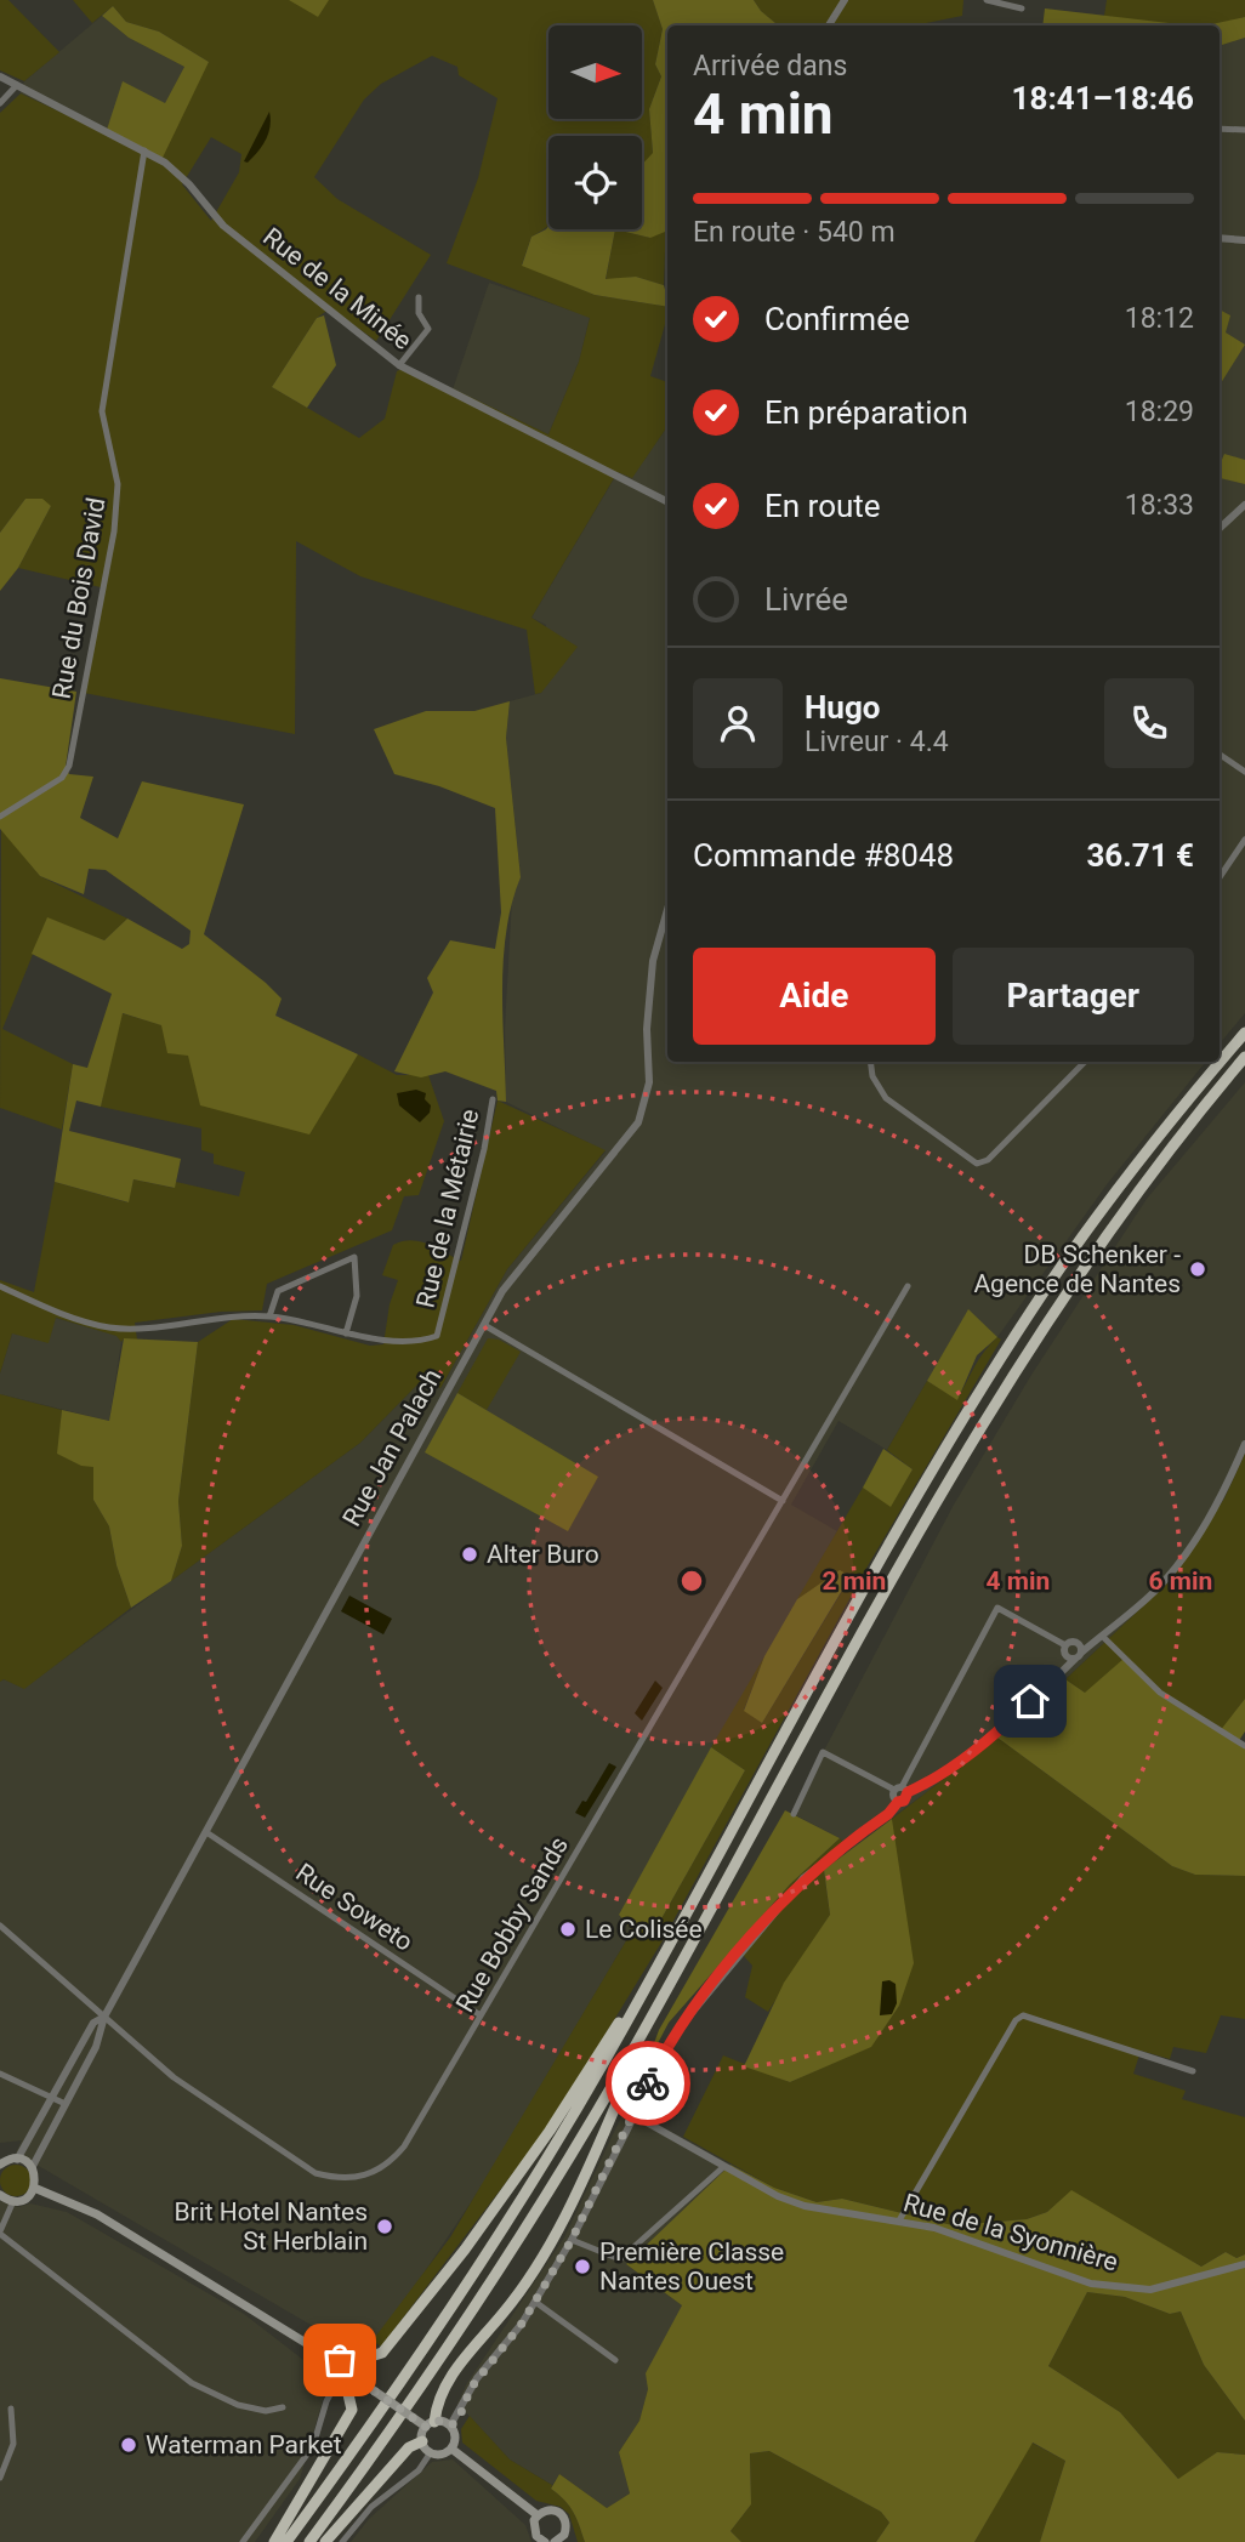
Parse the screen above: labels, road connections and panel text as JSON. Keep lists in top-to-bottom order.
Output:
{
  "streets": {
    "street": [
      "Rue de la Minée",
      "Rue du Bois David",
      "Rue de la Métairie",
      "Rue Jan Palach",
      "Rue Soweto",
      "Rue Bobby Sands",
      "Rue de la Syonnière"
    ]
  },
  "crossings": [
    ["Rue de la Minée", "Rue du Bois David"],
    ["Rue Jan Palach", "Rue Soweto"],
    ["Rue Jan Palach", "Rue Bobby Sands"],
    ["Rue Soweto", "Rue Bobby Sands"]
  ],
  "places": [
    "DB Schenker - Agence de Nantes",
    "Alter Buro",
    "Le Colisée",
    "Brit Hotel Nantes St Herblain",
    "Première Classe Nantes Ouest",
    "Waterman Parket"
  ],
  "north": "right",
  "page": {
    "heading": ["4 min", "Arrivée dans", "18:41–18:46"],
    "panel": [
      "Hugo",
      "Livreur · 4.4",
      "Commande #8048",
      "36.71 €"
    ],
    "bar": "En route · 540 m",
    "list": [
      ["Confirmée", "18:12"],
      ["En préparation", "18:29"],
      ["En route", "18:33"],
      "Livrée"
    ],
    "buttons": ["Aide", "Partager"]
  },
  "rings": ["2 min", "4 min", "6 min"]
}
